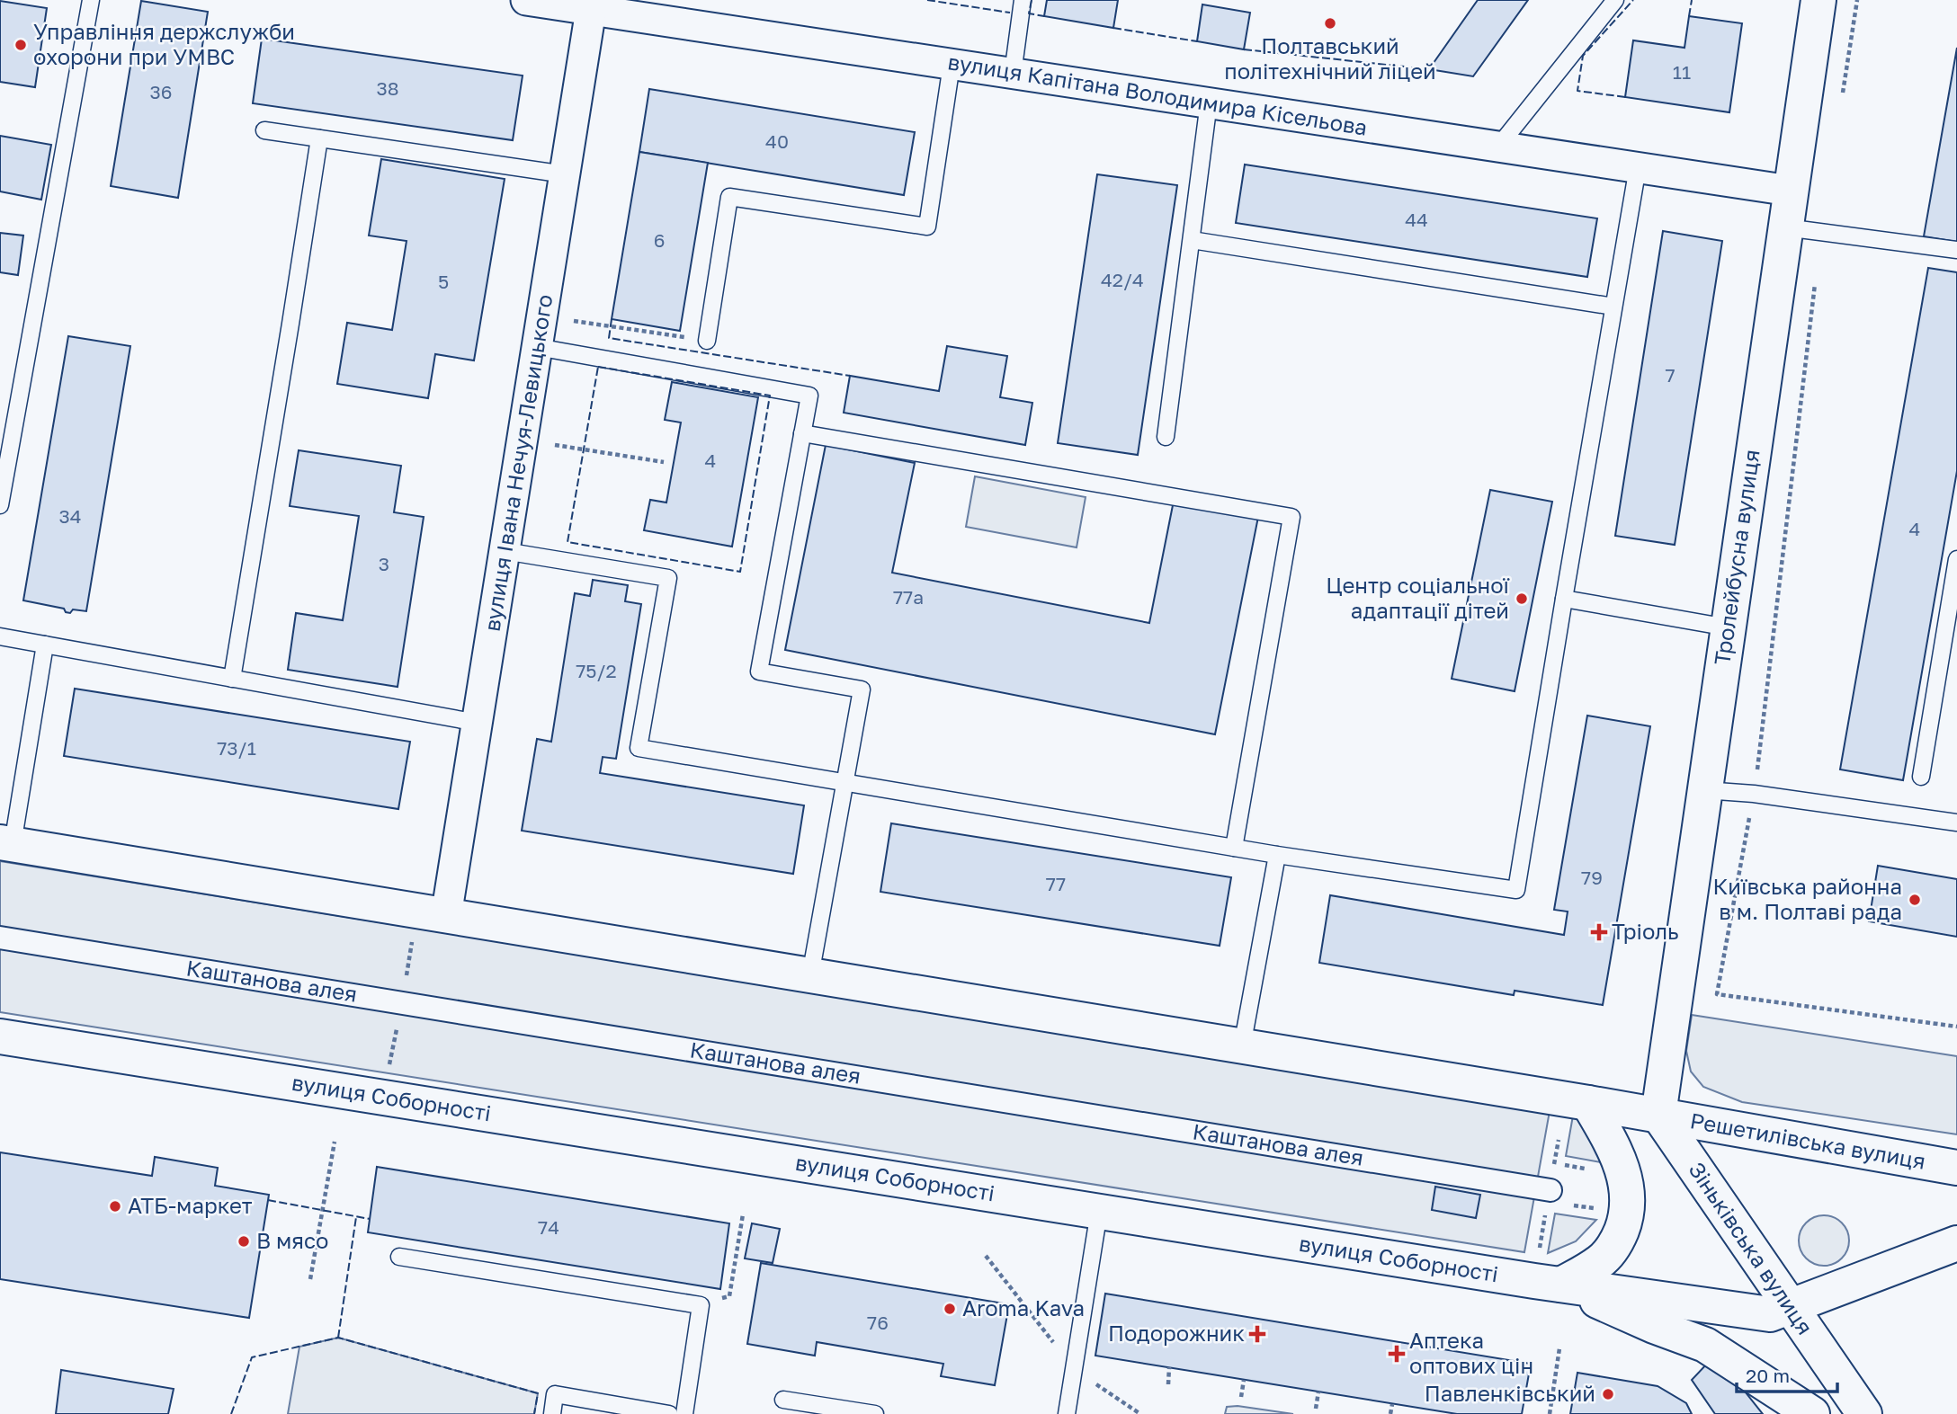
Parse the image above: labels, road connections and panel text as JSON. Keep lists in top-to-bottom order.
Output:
{
  "streets": {
    "main road": [
      "Тролейбусна вулиця",
      "вулиця Соборності",
      "Решетилівська вулиця",
      "Зіньківська вулиця"
    ],
    "street": ["вулиця Капітана Володимира Кісельова", "вулиця Івана Нечуя-Левицького", "Каштанова алея"]
  },
  "crossings": [
    ["вулиця Капітана Володимира Кісельова", "вулиця Івана Нечуя-Левицького"],
    ["вулиця Капітана Володимира Кісельова", "Тролейбусна вулиця"],
    ["Тролейбусна вулиця", "Решетилівська вулиця"],
    ["Тролейбусна вулиця", "Зіньківська вулиця"],
    ["вулиця Соборності", "Зіньківська вулиця"],
    ["Решетилівська вулиця", "Зіньківська вулиця"]
  ],
  "places": {
    "other": [
      "Полтавський політехнічний ліцей",
      "Управління держслужби охорони при УМВС",
      "Центр соціальної адаптації дітей",
      "Київська районна в м. Полтаві рада",
      "АТБ-маркет",
      "В мясо",
      "Aroma Kava",
      "Павленківський"
    ],
    "health": ["Тріоль", "Подорожник", "Аптека оптових цін"]
  },
  "house_numbers": [
    "11",
    "38",
    "36",
    "40",
    "44",
    "6",
    "42/4",
    "5",
    "7",
    "4",
    "34",
    "4",
    "3",
    "77а",
    "75/2",
    "73/1",
    "79",
    "77",
    "74",
    "76"
  ],
  "scale_bar": "20 m"
}
